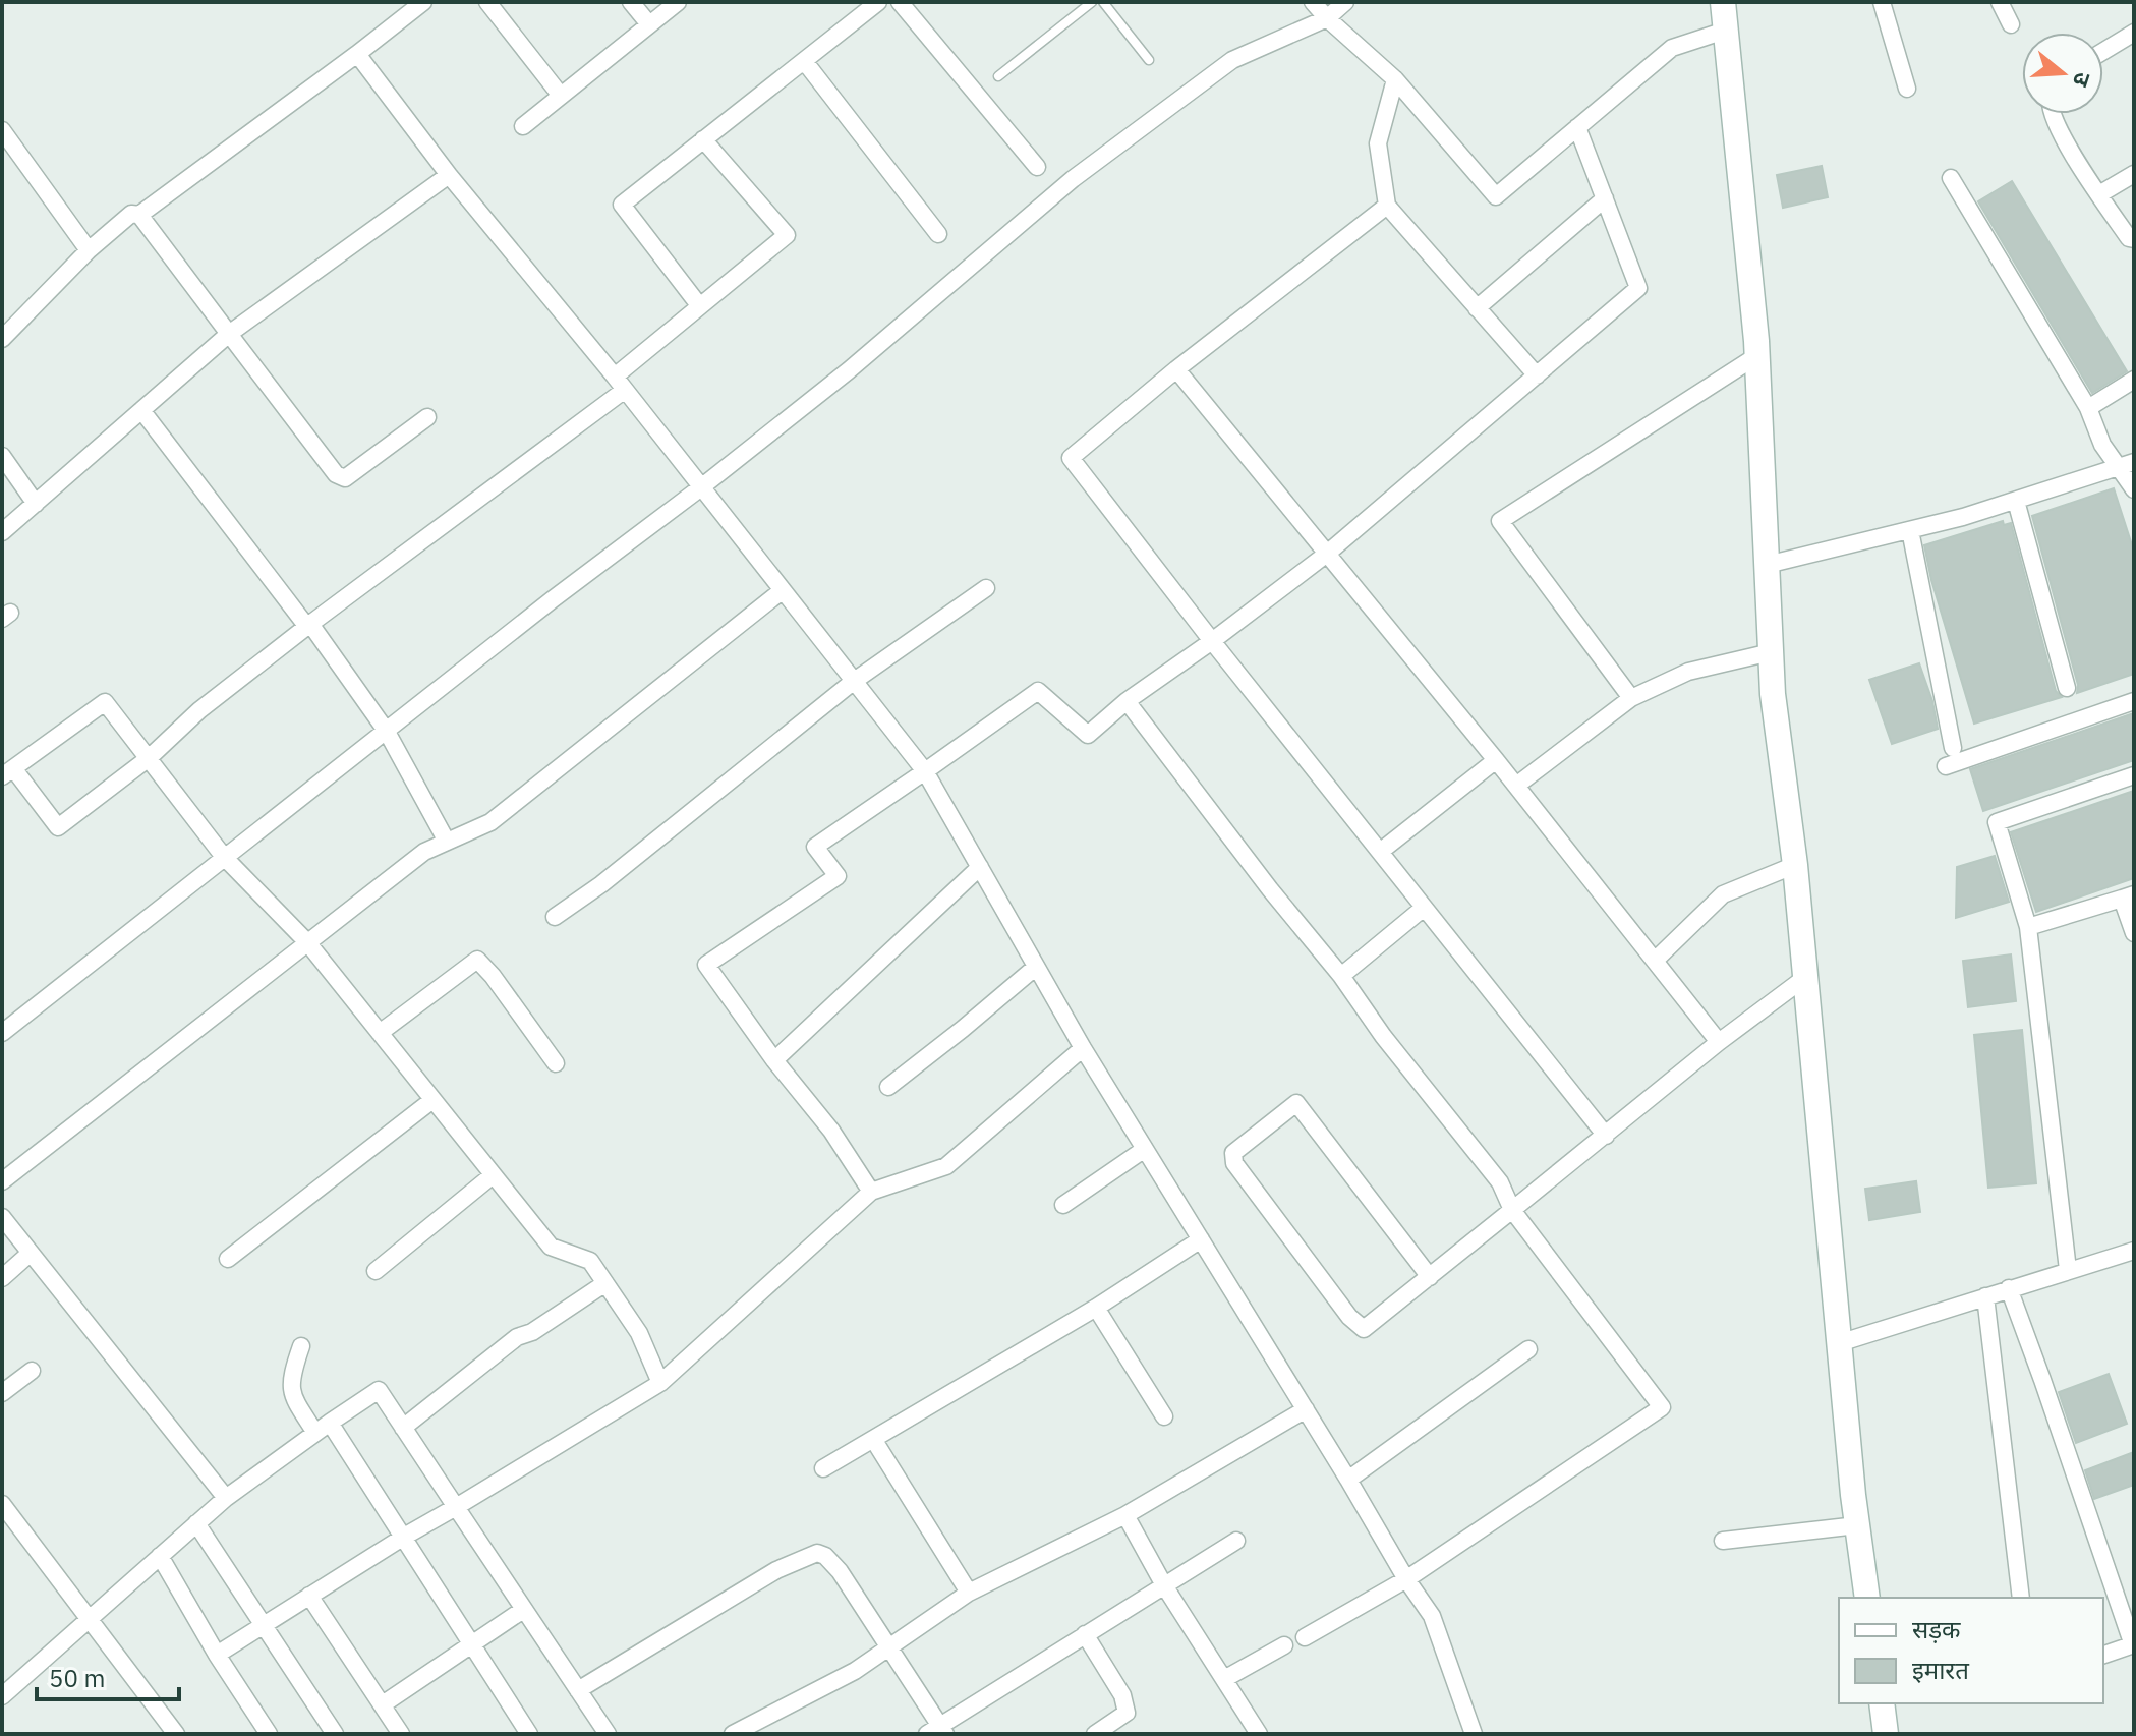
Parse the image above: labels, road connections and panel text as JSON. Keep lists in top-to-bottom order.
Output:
{
  "legend": ["सड़क", "इमारत"],
  "scale_bar": "50 m",
  "north": "right"
}
